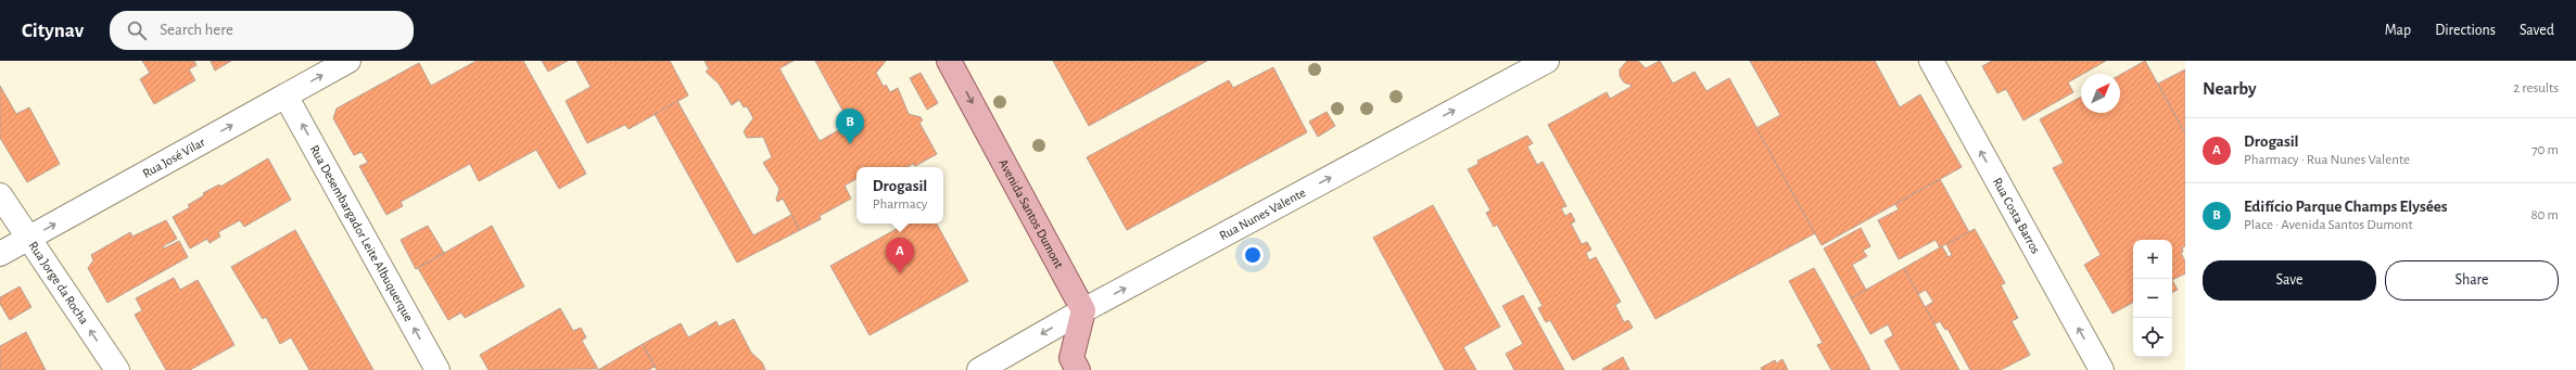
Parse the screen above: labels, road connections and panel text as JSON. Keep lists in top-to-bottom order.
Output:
{
  "streets": {
    "main road": ["Avenida Santos Dumont"],
    "street": [
      "Rua José Vilar",
      "Rua Nunes Valente",
      "Rua Costa Barros",
      "Rua Desembargador Leite Albuquerque",
      "Rua Jorge da Rocha"
    ]
  },
  "crossings": [
    ["Rua José Vilar", "Rua Desembargador Leite Albuquerque"],
    ["Rua José Vilar", "Rua Jorge da Rocha"],
    ["Avenida Santos Dumont", "Rua Nunes Valente"]
  ],
  "one_way": [
    "Rua José Vilar",
    "Avenida Santos Dumont",
    "Rua Costa Barros",
    "Rua Desembargador Leite Albuquerque",
    "Rua Jorge da Rocha"
  ],
  "north": "top right",
  "page": {
    "header": "Citynav",
    "search": "Search here",
    "nav": ["Map", "Directions", "Saved"],
    "heading": ["Nearby", "2 results"],
    "pins": ["B", "A"],
    "list": [
      {
        "mark": "A",
        "name": "Drogasil",
        "note": "Pharmacy · Rua Nunes Valente",
        "value": "70 m"
      },
      {
        "mark": "B",
        "name": "Edifício Parque Champs Elysées",
        "note": "Place · Avenida Santos Dumont",
        "value": "80 m"
      }
    ],
    "popup": ["Drogasil", "Pharmacy"],
    "map_buttons": ["+", "−"],
    "buttons": ["Save", "Share"]
  }
}
